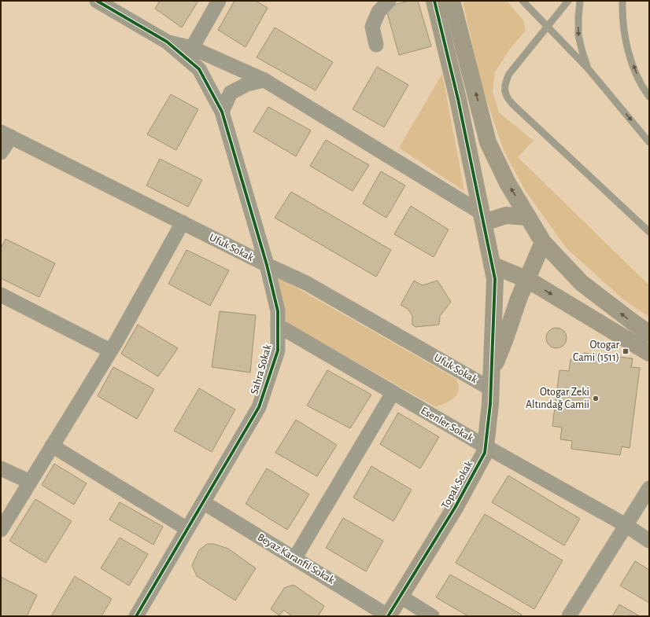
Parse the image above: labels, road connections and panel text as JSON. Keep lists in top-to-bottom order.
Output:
{
  "streets": {
    "street": [
      "Ufuk Sokak",
      "Sahra Sokak",
      "Esenler Sokak",
      "Topak Sokak",
      "Beyaz Karanfil Sokak"
    ]
  },
  "crossings": [
    ["Ufuk Sokak", "Sahra Sokak"],
    ["Ufuk Sokak", "Topak Sokak"],
    ["Sahra Sokak", "Esenler Sokak"],
    ["Sahra Sokak", "Beyaz Karanfil Sokak"],
    ["Esenler Sokak", "Topak Sokak"],
    ["Topak Sokak", "Beyaz Karanfil Sokak"]
  ],
  "places": {
    "transit": ["Otogar Cami (1511)"],
    "other": ["Otogar Zeki Altındağ Camii"]
  }
}
